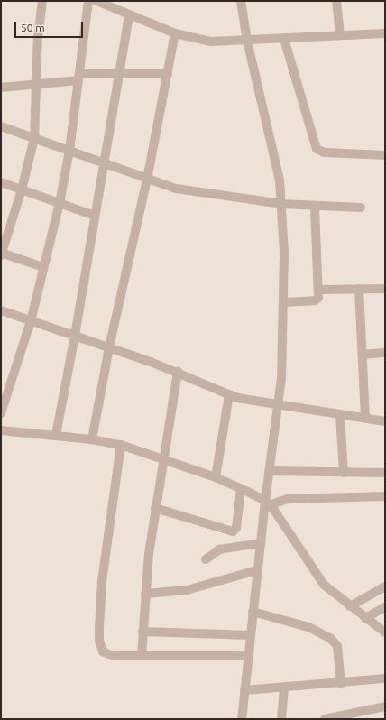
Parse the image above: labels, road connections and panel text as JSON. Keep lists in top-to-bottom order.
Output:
{
  "scale_bar": "50 m"
}
